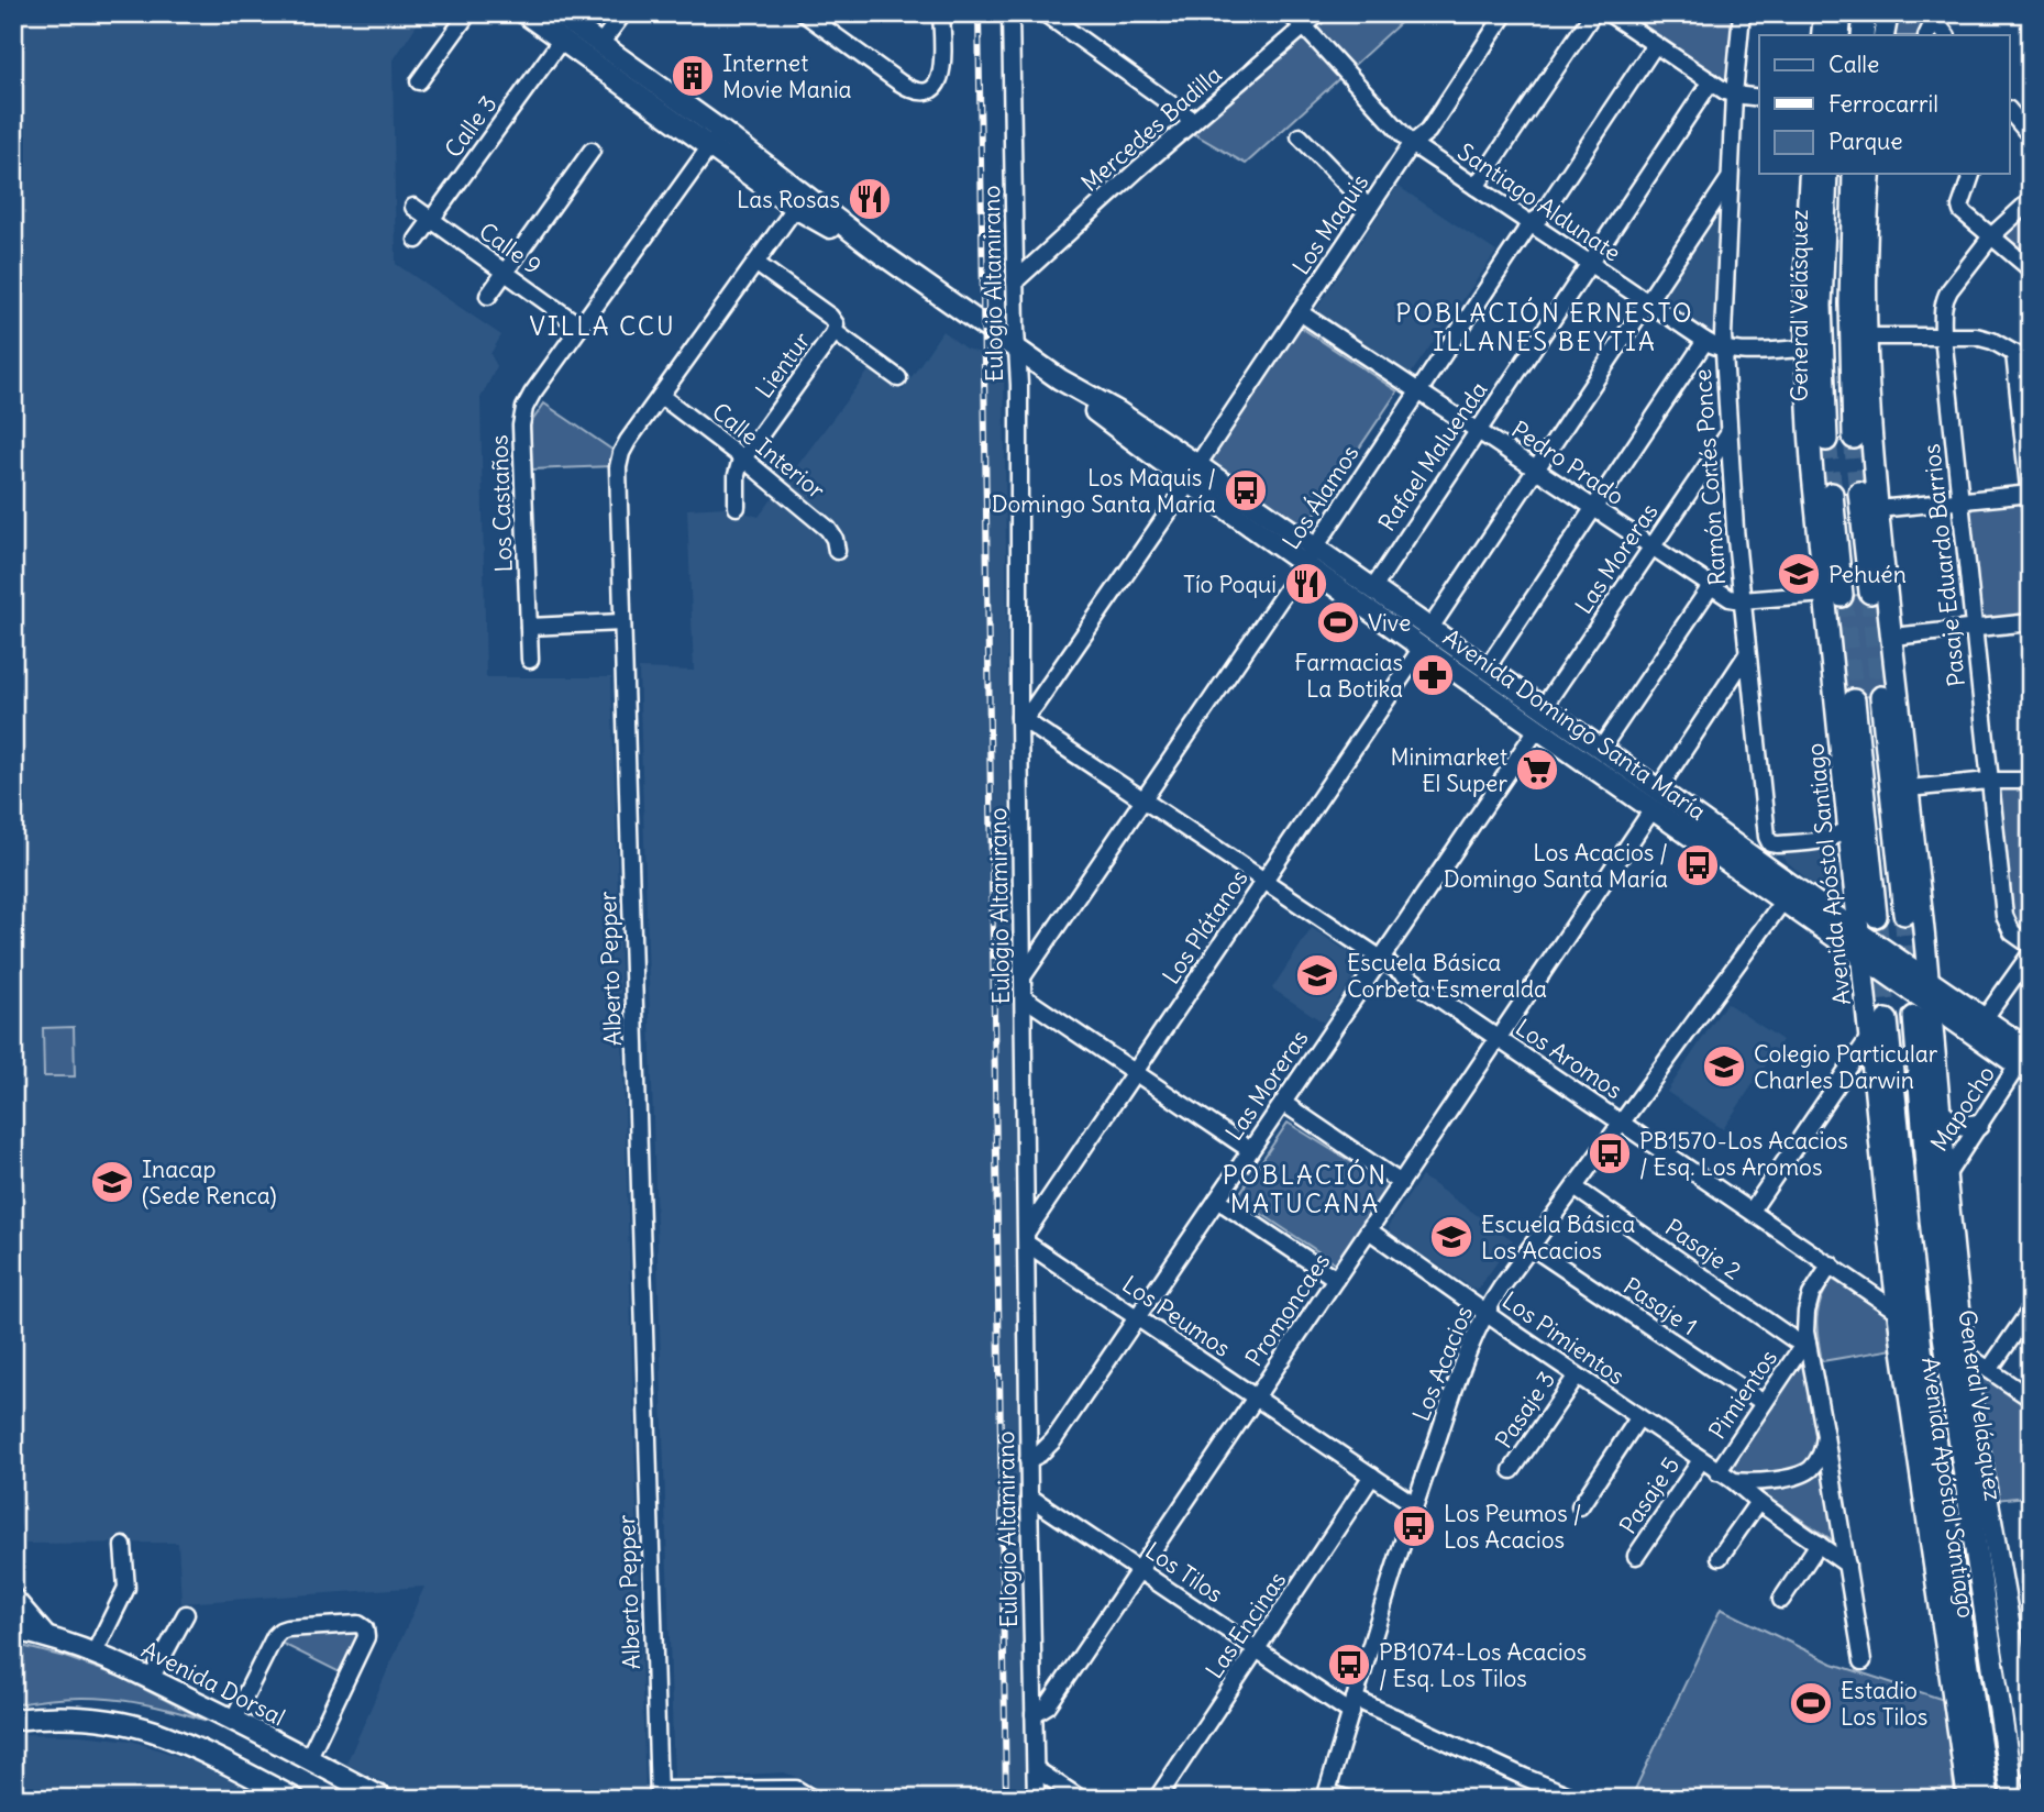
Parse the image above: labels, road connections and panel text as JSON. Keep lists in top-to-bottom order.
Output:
{
  "streets": {
    "highway": ["General Velásquez"],
    "main road": ["Avenida Domingo Santa María", "Avenida Apóstol Santiago", "Avenida Dorsal"],
    "street": [
      "Calle 3",
      "Mercedes Badilla",
      "Santiago Aldunate",
      "Los Maquis",
      "Calle 9",
      "Eulogio Altamirano",
      "Lientur",
      "Calle Interior",
      "Rafael Maluenda",
      "Pedro Prado",
      "Ramón Cortés Ponce",
      "Los Álamos",
      "Los Castaños",
      "Las Moreras",
      "Pasaje Eduardo Barrios",
      "Los Plátanos",
      "Alberto Pepper",
      "Los Aromos",
      "Mapocho",
      "Pasaje 2",
      "Pasaje 1",
      "Promoncaes",
      "Los Peumos",
      "Los Pimientos",
      "Los Acacios",
      "Pimientos",
      "Pasaje 3",
      "Pasaje 5",
      "Los Tilos",
      "Las Encinas"
    ]
  },
  "crossings": [
    ["Calle 3", "Calle 9"],
    ["Calle 3", "Avenida Domingo Santa María"],
    ["Mercedes Badilla", "Santiago Aldunate"],
    ["Mercedes Badilla", "Eulogio Altamirano"],
    ["Santiago Aldunate", "Los Maquis"],
    ["Santiago Aldunate", "Rafael Maluenda"],
    ["Santiago Aldunate", "Ramón Cortés Ponce"],
    ["Santiago Aldunate", "Los Álamos"],
    ["Santiago Aldunate", "Avenida Apóstol Santiago"],
    ["Los Maquis", "Eulogio Altamirano"],
    ["Los Maquis", "Pedro Prado"],
    ["Los Maquis", "Avenida Domingo Santa María"],
    ["Los Maquis", "Los Aromos"],
    ["Calle 9", "Los Castaños"],
    ["Eulogio Altamirano", "Los Álamos"],
    ["Eulogio Altamirano", "Las Moreras"],
    ["Eulogio Altamirano", "Avenida Domingo Santa María"],
    ["Eulogio Altamirano", "Los Plátanos"],
    ["Eulogio Altamirano", "Los Aromos"],
    ["Eulogio Altamirano", "Promoncaes"],
    ["Eulogio Altamirano", "Los Peumos"],
    ["Eulogio Altamirano", "Los Tilos"],
    ["General Velásquez", "Avenida Domingo Santa María"],
    ["General Velásquez", "Avenida Apóstol Santiago"],
    ["Lientur", "Calle Interior"],
    ["Calle Interior", "Alberto Pepper"],
    ["Rafael Maluenda", "Pedro Prado"],
    ["Rafael Maluenda", "Avenida Domingo Santa María"],
    ["Pedro Prado", "Ramón Cortés Ponce"],
    ["Pedro Prado", "Los Álamos"],
    ["Pedro Prado", "Las Moreras"],
    ["Pedro Prado", "Avenida Apóstol Santiago"],
    ["Ramón Cortés Ponce", "Las Moreras"],
    ["Ramón Cortés Ponce", "Avenida Apóstol Santiago"],
    ["Los Álamos", "Avenida Domingo Santa María"],
    ["Los Álamos", "Los Aromos"],
    ["Los Castaños", "Avenida Domingo Santa María"],
    ["Las Moreras", "Avenida Domingo Santa María"],
    ["Las Moreras", "Los Aromos"],
    ["Las Moreras", "Los Peumos"],
    ["Avenida Domingo Santa María", "Avenida Apóstol Santiago"],
    ["Avenida Domingo Santa María", "Los Plátanos"],
    ["Avenida Domingo Santa María", "Alberto Pepper"],
    ["Avenida Domingo Santa María", "Mapocho"],
    ["Avenida Domingo Santa María", "Promoncaes"],
    ["Avenida Domingo Santa María", "Los Acacios"],
    ["Avenida Apóstol Santiago", "Los Aromos"],
    ["Avenida Apóstol Santiago", "Mapocho"],
    ["Los Plátanos", "Los Aromos"],
    ["Los Plátanos", "Los Peumos"],
    ["Los Aromos", "Promoncaes"],
    ["Los Aromos", "Los Acacios"],
    ["Pasaje 2", "Los Acacios"],
    ["Pasaje 2", "Pimientos"],
    ["Pasaje 1", "Los Acacios"],
    ["Pasaje 1", "Pimientos"],
    ["Promoncaes", "Los Peumos"],
    ["Promoncaes", "Los Pimientos"],
    ["Promoncaes", "Los Tilos"],
    ["Los Peumos", "Los Acacios"],
    ["Los Peumos", "Las Encinas"],
    ["Los Pimientos", "Los Acacios"],
    ["Los Pimientos", "Pimientos"],
    ["Los Pimientos", "Pasaje 3"],
    ["Los Pimientos", "Pasaje 5"],
    ["Los Acacios", "Los Tilos"],
    ["Los Tilos", "Las Encinas"]
  ],
  "districts": ["POBLACIÓN ERNESTO ILLANES BEYTIA", "VILLA CCU", "POBLACIÓN MATUCANA"],
  "places": {
    "building": ["Internet Movie Mania"],
    "restaurant": ["Las Rosas", "Tío Poqui"],
    "bus stop": [
      "Los Maquis / Domingo Santa María",
      "Los Acacios / Domingo Santa María",
      "PB1570-Los Acacios / Esq. Los Aromos",
      "Los Peumos / Los Acacios",
      "PB1074-Los Acacios / Esq. Los Tilos"
    ],
    "school or university": [
      "Pehuén",
      "Escuela Básica Corbeta Esmeralda",
      "Colegio Particular Charles Darwin",
      "Inacap (Sede Renca)",
      "Escuela Básica Los Acacios"
    ],
    "sports": ["Vive", "Estadio Los Tilos"],
    "pharmacy": ["Farmacias La Botika"],
    "supermarket": ["Minimarket El Super"]
  },
  "legend": ["Calle", "Ferrocarril", "Parque"]
}
